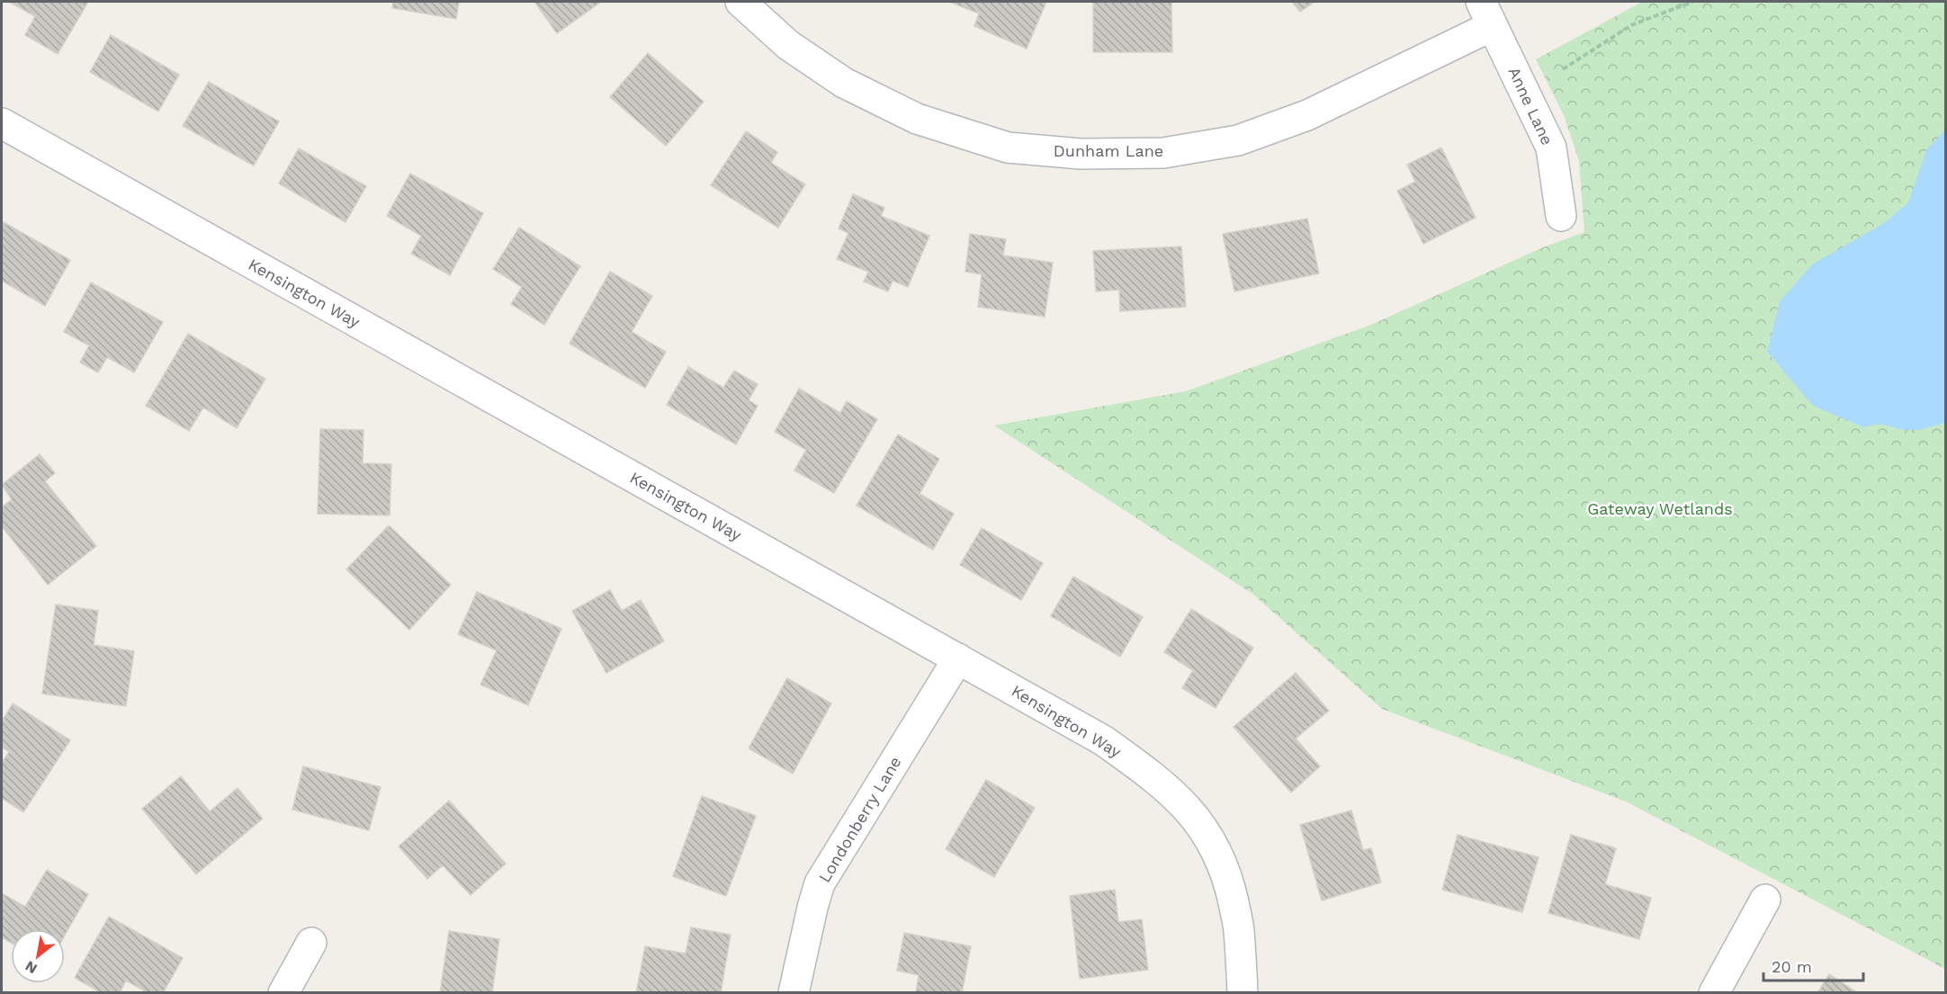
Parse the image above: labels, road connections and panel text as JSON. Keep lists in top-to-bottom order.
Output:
{
  "streets": {
    "street": [
      "Anne Lane",
      "Dunham Lane",
      "Kensington Way",
      "Londonberry Lane"
    ]
  },
  "crossings": [
    ["Anne Lane", "Dunham Lane"],
    ["Kensington Way", "Londonberry Lane"]
  ],
  "parks": ["Gateway Wetlands"],
  "scale_bar": "20 m",
  "north": "bottom left"
}
